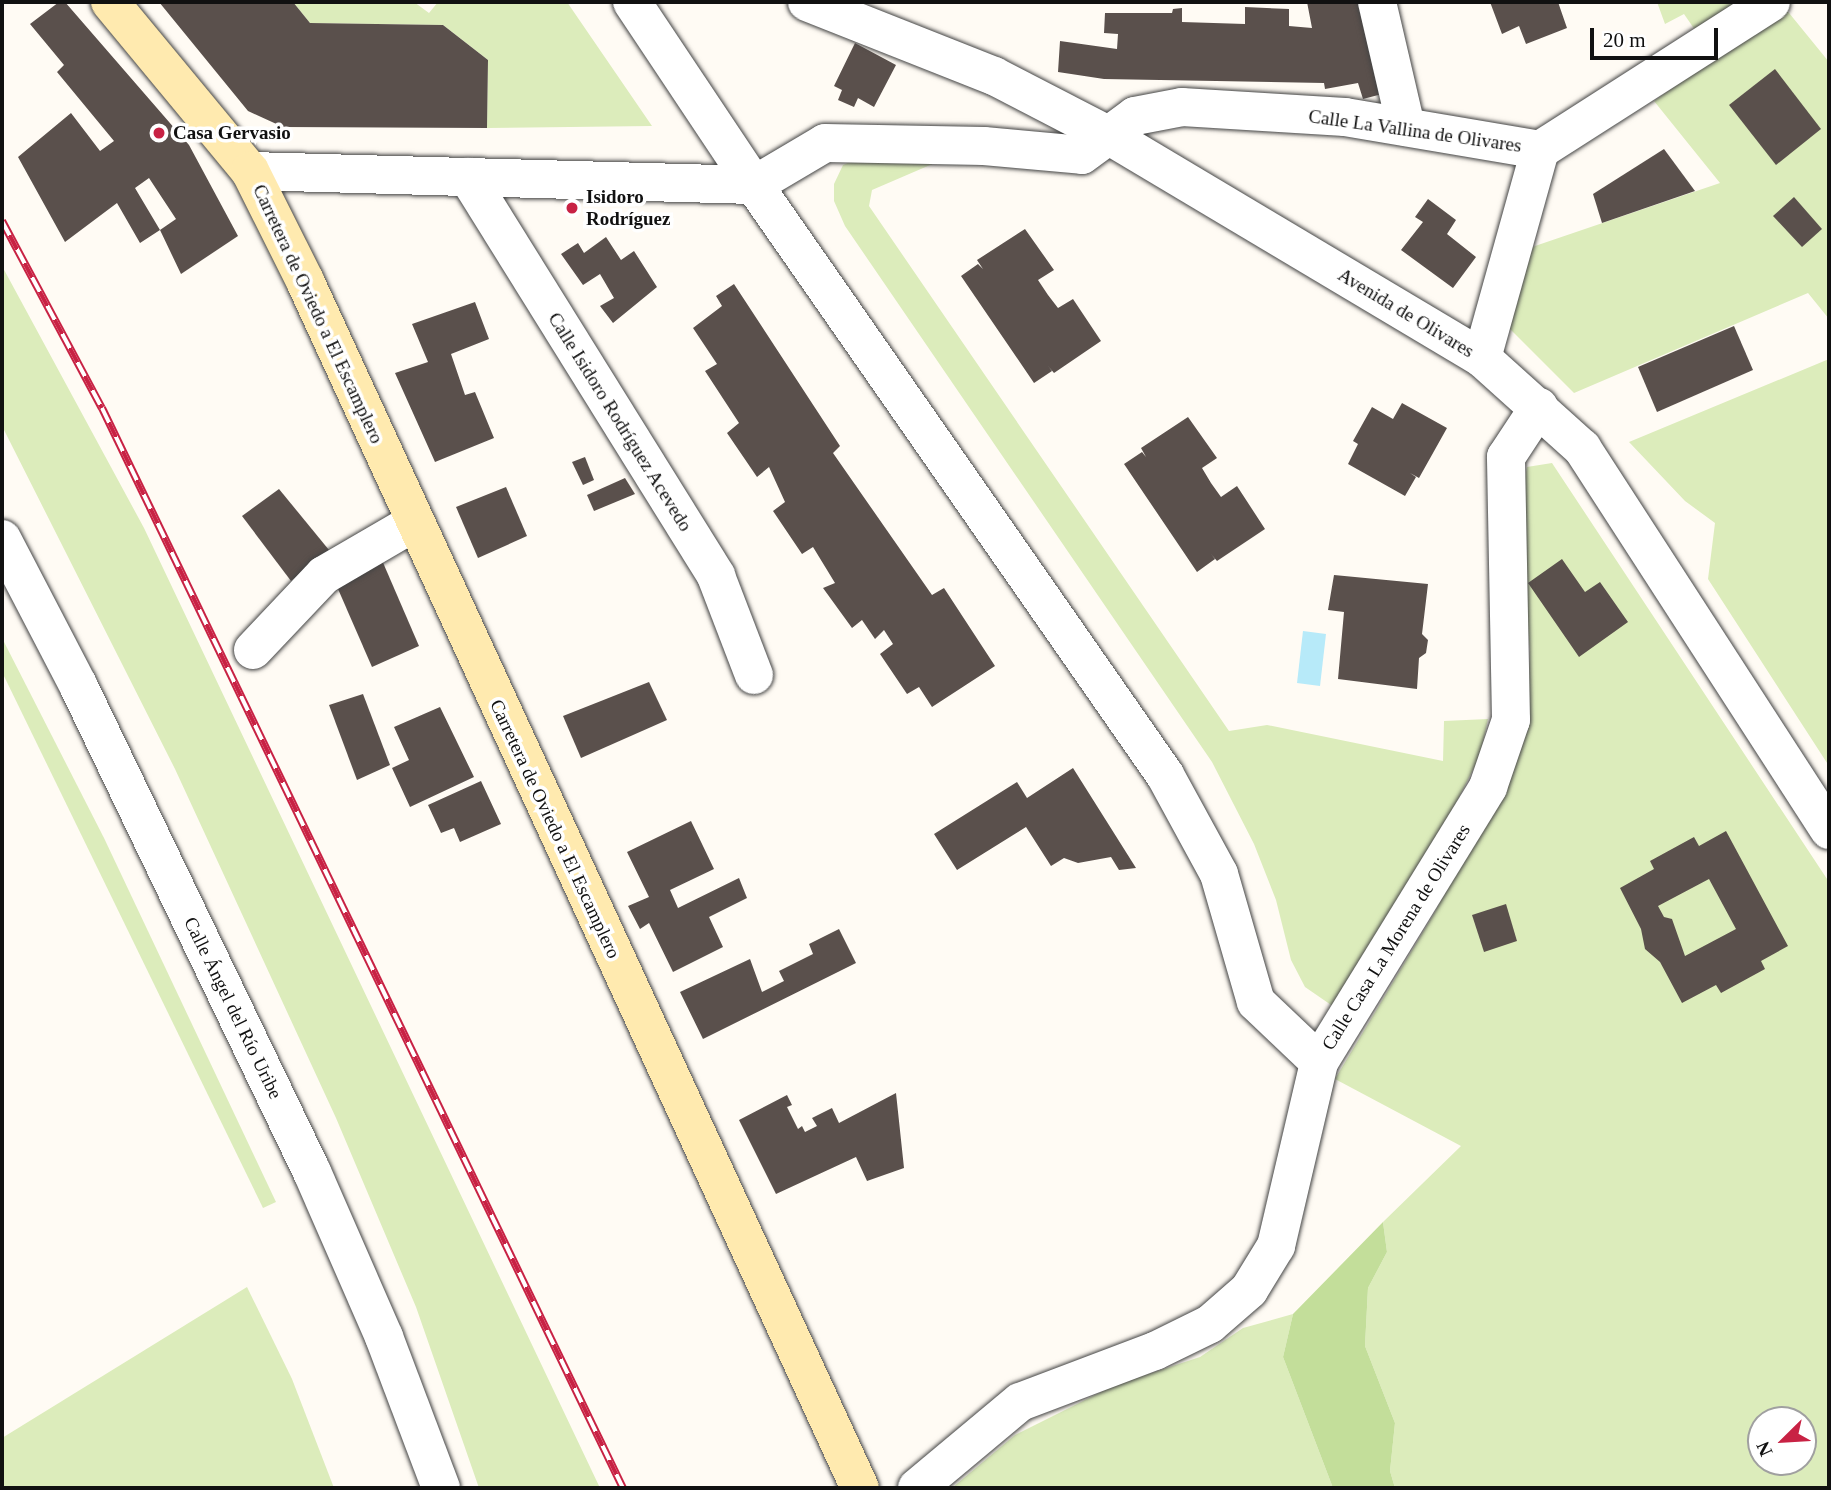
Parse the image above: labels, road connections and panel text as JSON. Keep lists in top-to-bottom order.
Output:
{
  "streets": {
    "main road": ["Carretera de Oviedo a El Escamplero"],
    "street": [
      "Calle La Vallina de Olivares",
      "Avenida de Olivares",
      "Calle Isidoro Rodríguez Acevedo",
      "Calle Casa La Morena de Olivares",
      "Calle Ángel del Río Uribe"
    ]
  },
  "crossings": [
    ["Calle La Vallina de Olivares", "Avenida de Olivares"],
    ["Avenida de Olivares", "Calle Casa La Morena de Olivares"]
  ],
  "places": ["Casa Gervasio", "Isidoro Rodríguez"],
  "scale_bar": "20 m",
  "north": "bottom left"
}
